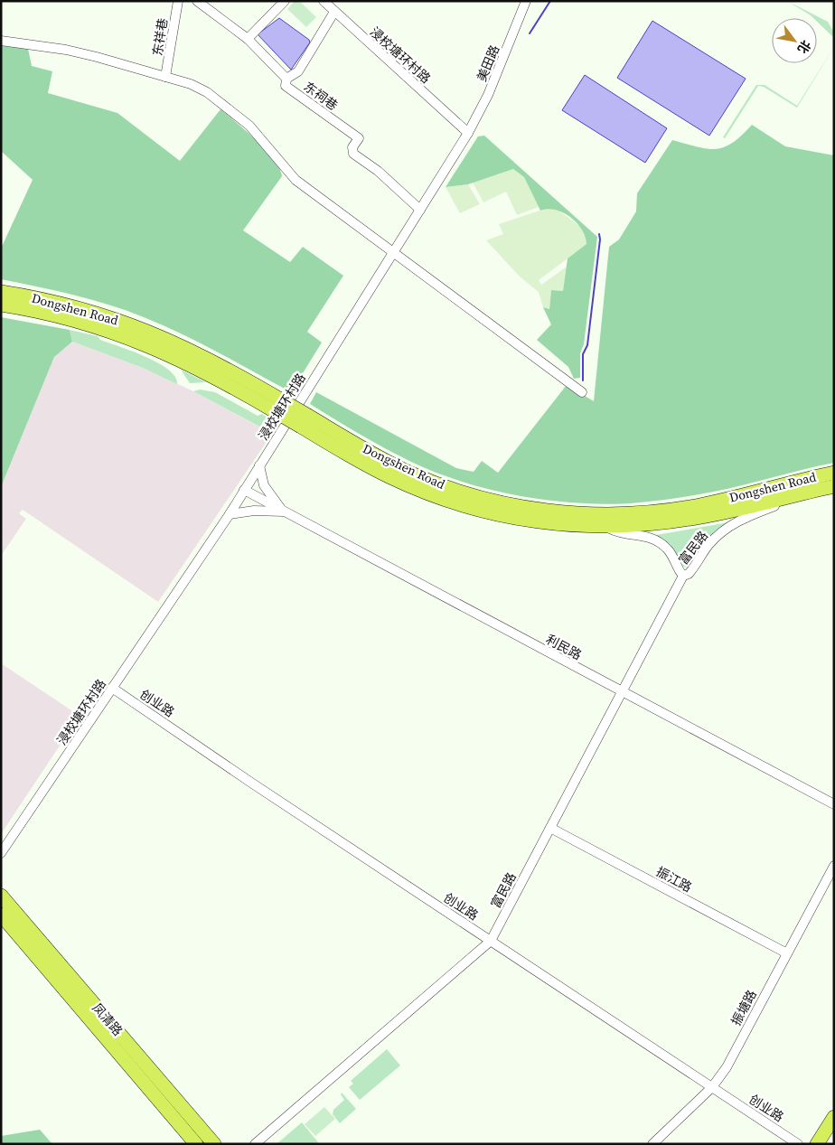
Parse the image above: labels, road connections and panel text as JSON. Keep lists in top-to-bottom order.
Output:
{
  "streets": {
    "highway": ["Dongshen Road", "凤清路"],
    "street": [
      "东祥巷",
      "浸校塘环村路",
      "美田路",
      "东祠巷",
      "富民路",
      "利民路",
      "创业路",
      "振江路",
      "振塘路"
    ]
  },
  "crossings": [
    ["浸校塘环村路", "美田路"],
    ["浸校塘环村路", "东祠巷"],
    ["浸校塘环村路", "利民路"],
    ["浸校塘环村路", "创业路"],
    ["Dongshen Road", "富民路"],
    ["富民路", "利民路"],
    ["富民路", "创业路"],
    ["富民路", "振江路"],
    ["创业路", "振塘路"],
    ["振江路", "振塘路"]
  ],
  "north": "bottom right"
}
